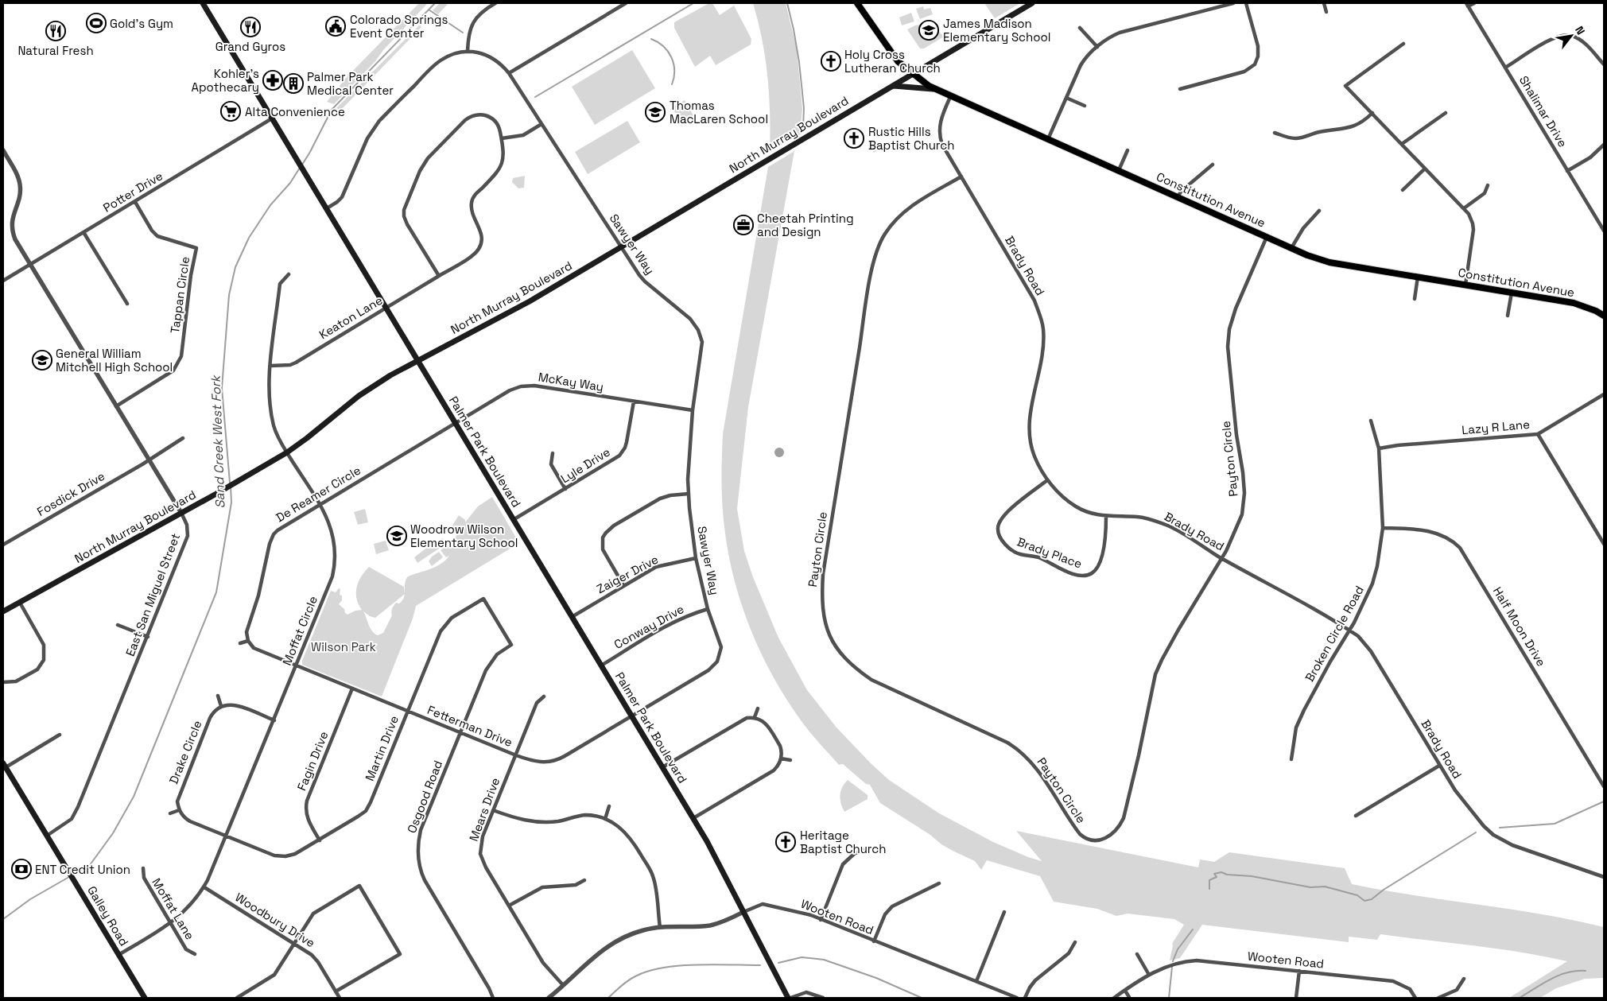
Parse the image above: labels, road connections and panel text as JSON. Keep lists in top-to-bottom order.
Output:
{
  "streets": {
    "main road": [
      "North Murray Boulevard",
      "Constitution Avenue",
      "Palmer Park Boulevard",
      "Galley Road"
    ],
    "street": [
      "Shalimar Drive",
      "Potter Drive",
      "Sawyer Way",
      "Brady Road",
      "Tappan Circle",
      "Keaton Lane",
      "McKay Way",
      "Lazy R Lane",
      "Payton Circle",
      "Lyle Drive",
      "Fosdick Drive",
      "De Reamer Circle",
      "Brady Place",
      "Zaiger Drive",
      "East San Miguel Street",
      "Conway Drive",
      "Half Moon Drive",
      "Moffat Circle",
      "Broken Circle Road",
      "Fetterman Drive",
      "Martin Drive",
      "Drake Circle",
      "Fagin Drive",
      "Osgood Road",
      "Mears Drive",
      "Moffat Lane",
      "Wooten Road",
      "Woodbury Drive"
    ]
  },
  "crossings": [
    ["North Murray Boulevard", "Constitution Avenue"],
    ["North Murray Boulevard", "Sawyer Way"],
    ["North Murray Boulevard", "Palmer Park Boulevard"],
    ["North Murray Boulevard", "East San Miguel Street"],
    ["North Murray Boulevard", "Moffat Circle"],
    ["Potter Drive", "Tappan Circle"],
    ["Potter Drive", "Palmer Park Boulevard"],
    ["Potter Drive", "East San Miguel Street"],
    ["Constitution Avenue", "Brady Road"],
    ["Constitution Avenue", "Payton Circle"],
    ["Sawyer Way", "McKay Way"],
    ["Sawyer Way", "Palmer Park Boulevard"],
    ["Sawyer Way", "Zaiger Drive"],
    ["Sawyer Way", "Conway Drive"],
    ["Sawyer Way", "Fetterman Drive"],
    ["Brady Road", "Payton Circle"],
    ["Brady Road", "Brady Place"],
    ["Brady Road", "Broken Circle Road"],
    ["Tappan Circle", "East San Miguel Street"],
    ["Keaton Lane", "Palmer Park Boulevard"],
    ["Keaton Lane", "Moffat Circle"],
    ["McKay Way", "Palmer Park Boulevard"],
    ["McKay Way", "Lyle Drive"],
    ["McKay Way", "De Reamer Circle"],
    ["Lazy R Lane", "Broken Circle Road"],
    ["Palmer Park Boulevard", "Lyle Drive"],
    ["Palmer Park Boulevard", "De Reamer Circle"],
    ["Palmer Park Boulevard", "Zaiger Drive"],
    ["Palmer Park Boulevard", "Conway Drive"],
    ["Palmer Park Boulevard", "Fetterman Drive"],
    ["Palmer Park Boulevard", "Wooten Road"],
    ["Fosdick Drive", "East San Miguel Street"],
    ["De Reamer Circle", "Moffat Circle"],
    ["East San Miguel Street", "Galley Road"],
    ["Half Moon Drive", "Broken Circle Road"],
    ["Moffat Circle", "Fetterman Drive"],
    ["Moffat Circle", "Martin Drive"],
    ["Moffat Circle", "Moffat Lane"],
    ["Moffat Circle", "Galley Road"],
    ["Moffat Circle", "Woodbury Drive"],
    ["Fetterman Drive", "Martin Drive"],
    ["Fetterman Drive", "Fagin Drive"],
    ["Fetterman Drive", "Osgood Road"],
    ["Fetterman Drive", "Mears Drive"],
    ["Martin Drive", "Fagin Drive"],
    ["Martin Drive", "Osgood Road"],
    ["Mears Drive", "Wooten Road"]
  ],
  "water": ["Sand Creek West Fork"],
  "parks": ["Wilson Park"],
  "places": {
    "sports": ["Gold's Gym"],
    "public building": ["Colorado Springs Event Center"],
    "restaurant": ["Grand Gyros", "Natural Fresh"],
    "school or university": [
      "James Madison Elementary School",
      "Thomas MacLaren School",
      "General William Mitchell High School",
      "Woodrow Wilson Elementary School"
    ],
    "church": ["Holy Cross Lutheran Church", "Rustic Hills Baptist Church", "Heritage Baptist Church"],
    "pharmacy": ["Kohler's Apothecary"],
    "building": ["Palmer Park Medical Center"],
    "supermarket": ["Alta Convenience"],
    "office": ["Cheetah Printing and Design"],
    "bank": ["ENT Credit Union"]
  },
  "north": "top right"
}
